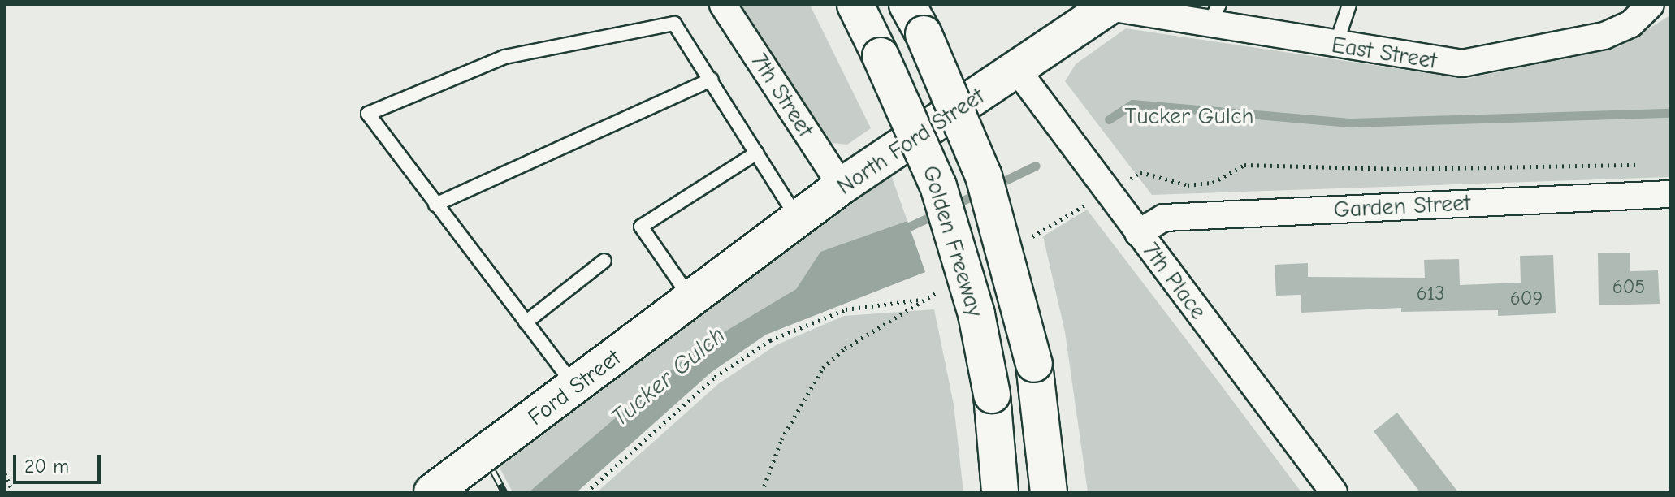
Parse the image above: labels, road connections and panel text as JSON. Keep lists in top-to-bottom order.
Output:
{
  "streets": {
    "main road": ["North Ford Street", "Golden Freeway", "Ford Street"],
    "street": [
      "East Street",
      "7th Street",
      "Garden Street",
      "7th Place"
    ]
  },
  "crossings": [
    ["East Street", "North Ford Street"],
    ["7th Street", "North Ford Street"],
    ["North Ford Street", "7th Place"],
    ["North Ford Street", "Ford Street"],
    ["Garden Street", "7th Place"]
  ],
  "water": ["Tucker Gulch"],
  "parks": ["Tucker Gulch"],
  "house_numbers": ["605", "613", "609"],
  "scale_bar": "20 m"
}
